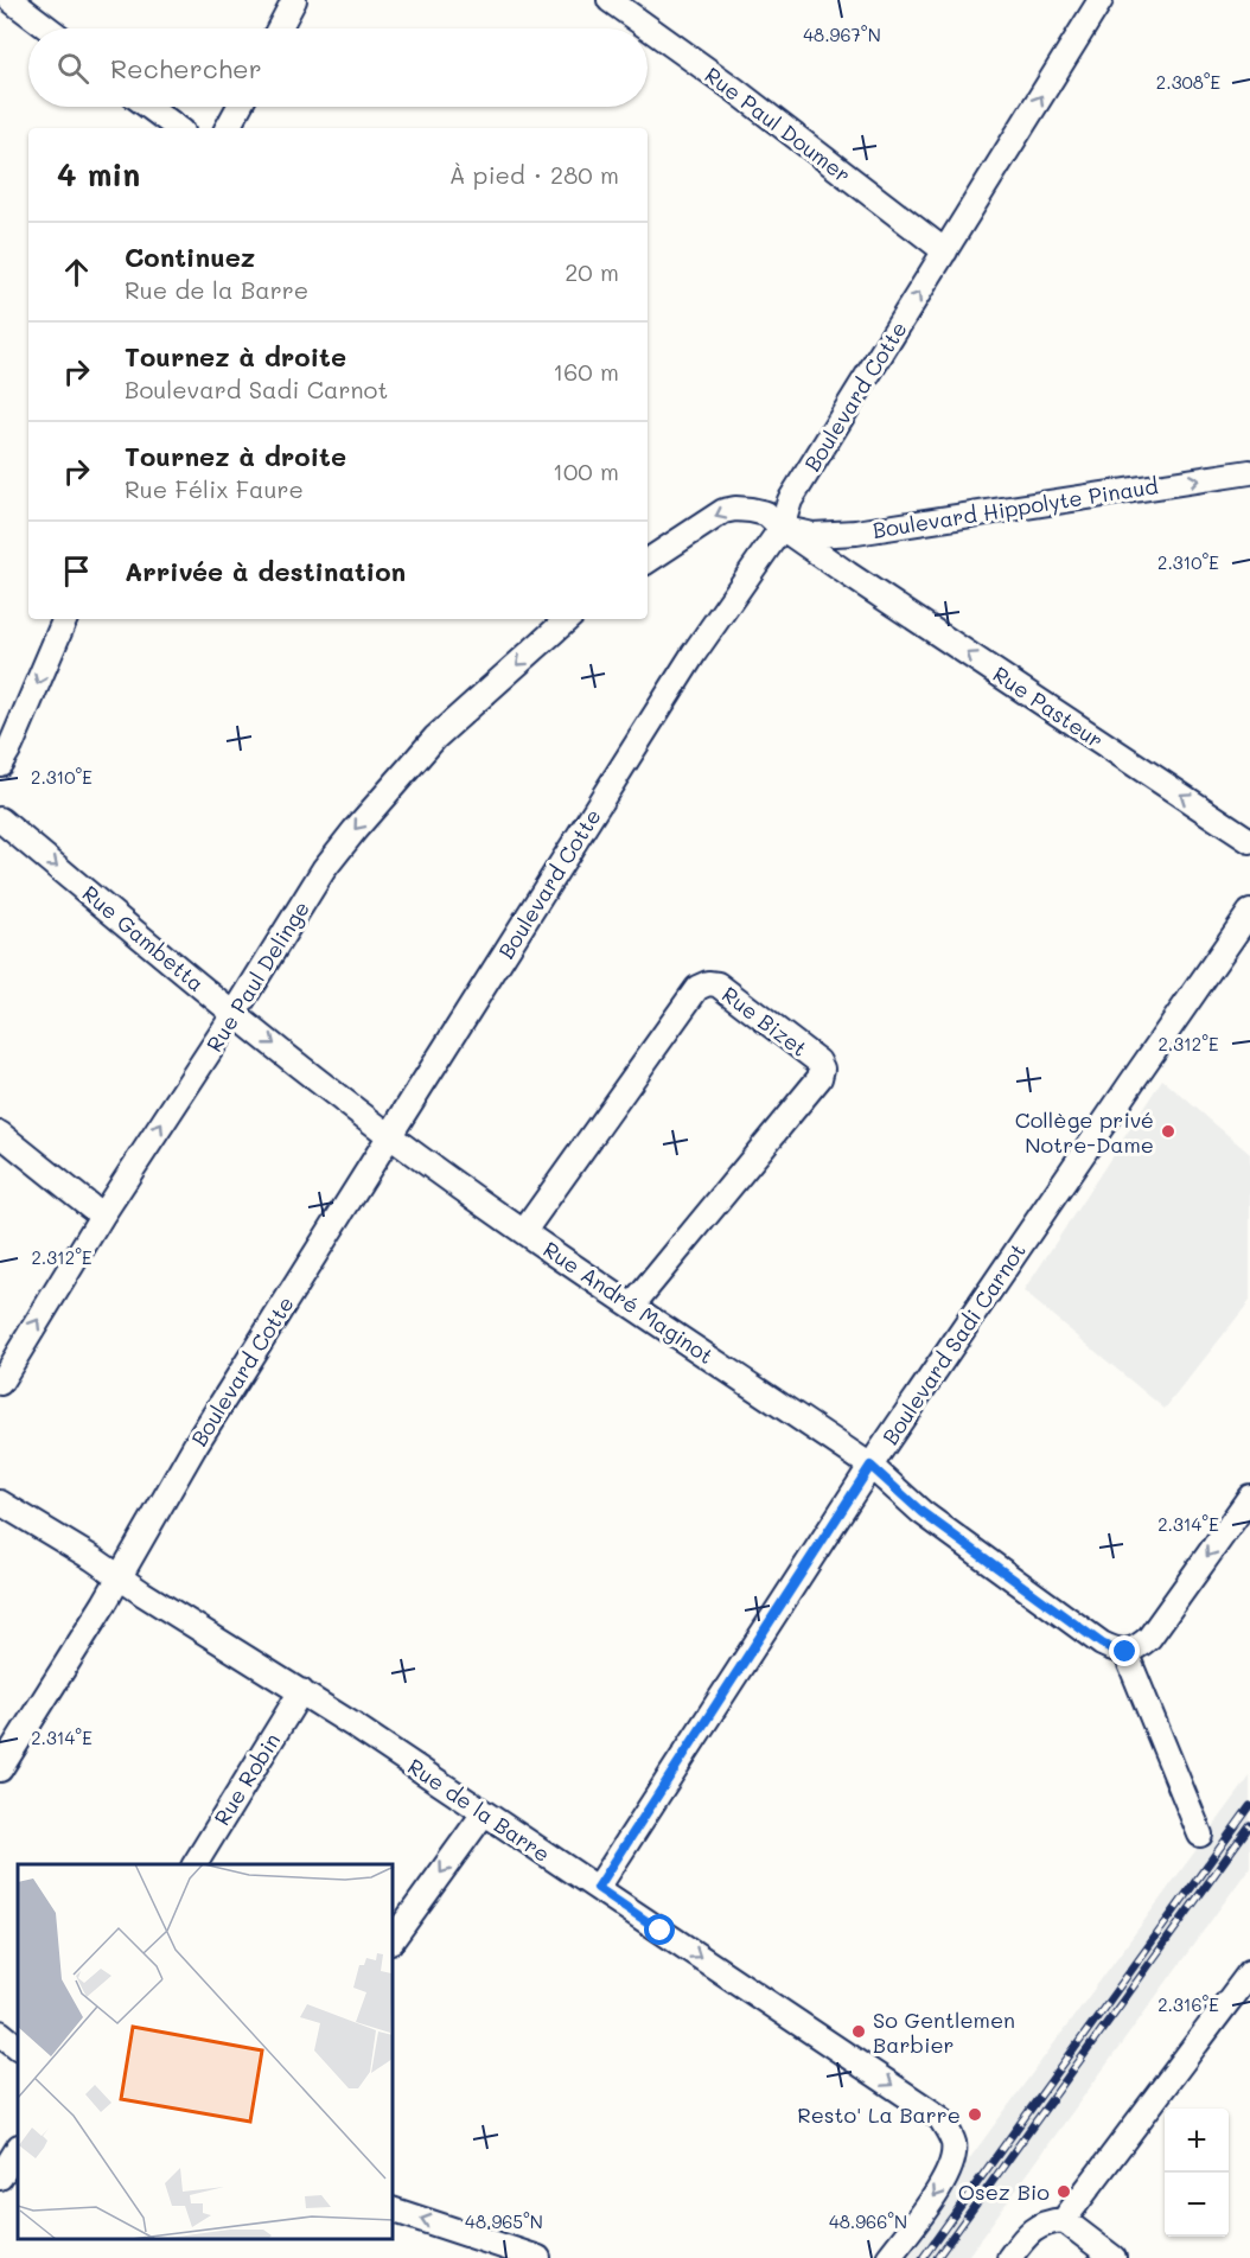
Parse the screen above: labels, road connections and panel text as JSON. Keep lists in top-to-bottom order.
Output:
{
  "streets": {
    "street": [
      "Rue Paul Doumer",
      "Boulevard Cotte",
      "Boulevard Hippolyte Pinaud",
      "Rue Pasteur",
      "Rue Gambetta",
      "Rue Paul Delinge",
      "Rue Bizet",
      "Rue André Maginot",
      "Boulevard Sadi Carnot",
      "Rue Robin",
      "Rue de la Barre"
    ]
  },
  "crossings": [
    ["Rue Paul Doumer", "Boulevard Cotte"],
    ["Boulevard Cotte", "Boulevard Hippolyte Pinaud"],
    ["Boulevard Cotte", "Rue Pasteur"],
    ["Boulevard Cotte", "Rue Gambetta"],
    ["Boulevard Cotte", "Rue André Maginot"],
    ["Boulevard Cotte", "Rue de la Barre"],
    ["Boulevard Hippolyte Pinaud", "Rue Pasteur"],
    ["Rue Gambetta", "Rue Paul Delinge"],
    ["Rue Gambetta", "Rue André Maginot"],
    ["Rue Bizet", "Rue André Maginot"],
    ["Rue André Maginot", "Boulevard Sadi Carnot"],
    ["Boulevard Sadi Carnot", "Rue de la Barre"],
    ["Rue Robin", "Rue de la Barre"]
  ],
  "one_way": [
    "Boulevard Hippolyte Pinaud",
    "Rue Pasteur",
    "Rue Gambetta",
    "Rue de la Barre"
  ],
  "places": [
    "Collège privé Notre-Dame",
    "So Gentlemen Barbier",
    "Resto' La Barre",
    "Osez Bio"
  ],
  "page": {
    "search": "Rechercher",
    "heading": ["4 min", "À pied · 280 m"],
    "list": [
      ["Continuez", "Rue de la Barre", "20 m"],
      ["Tournez à droite", "Boulevard Sadi Carnot", "160 m"],
      ["Tournez à droite", "Rue Félix Faure", "100 m"],
      "Arrivée à destination"
    ],
    "map_buttons": ["+", "−"]
  },
  "coordinates": [
    "48.967°N",
    "2.308°E",
    "2.310°E",
    "2.312°E",
    "2.314°E",
    "2.316°E",
    "48.965°N",
    "48.966°N"
  ]
}
